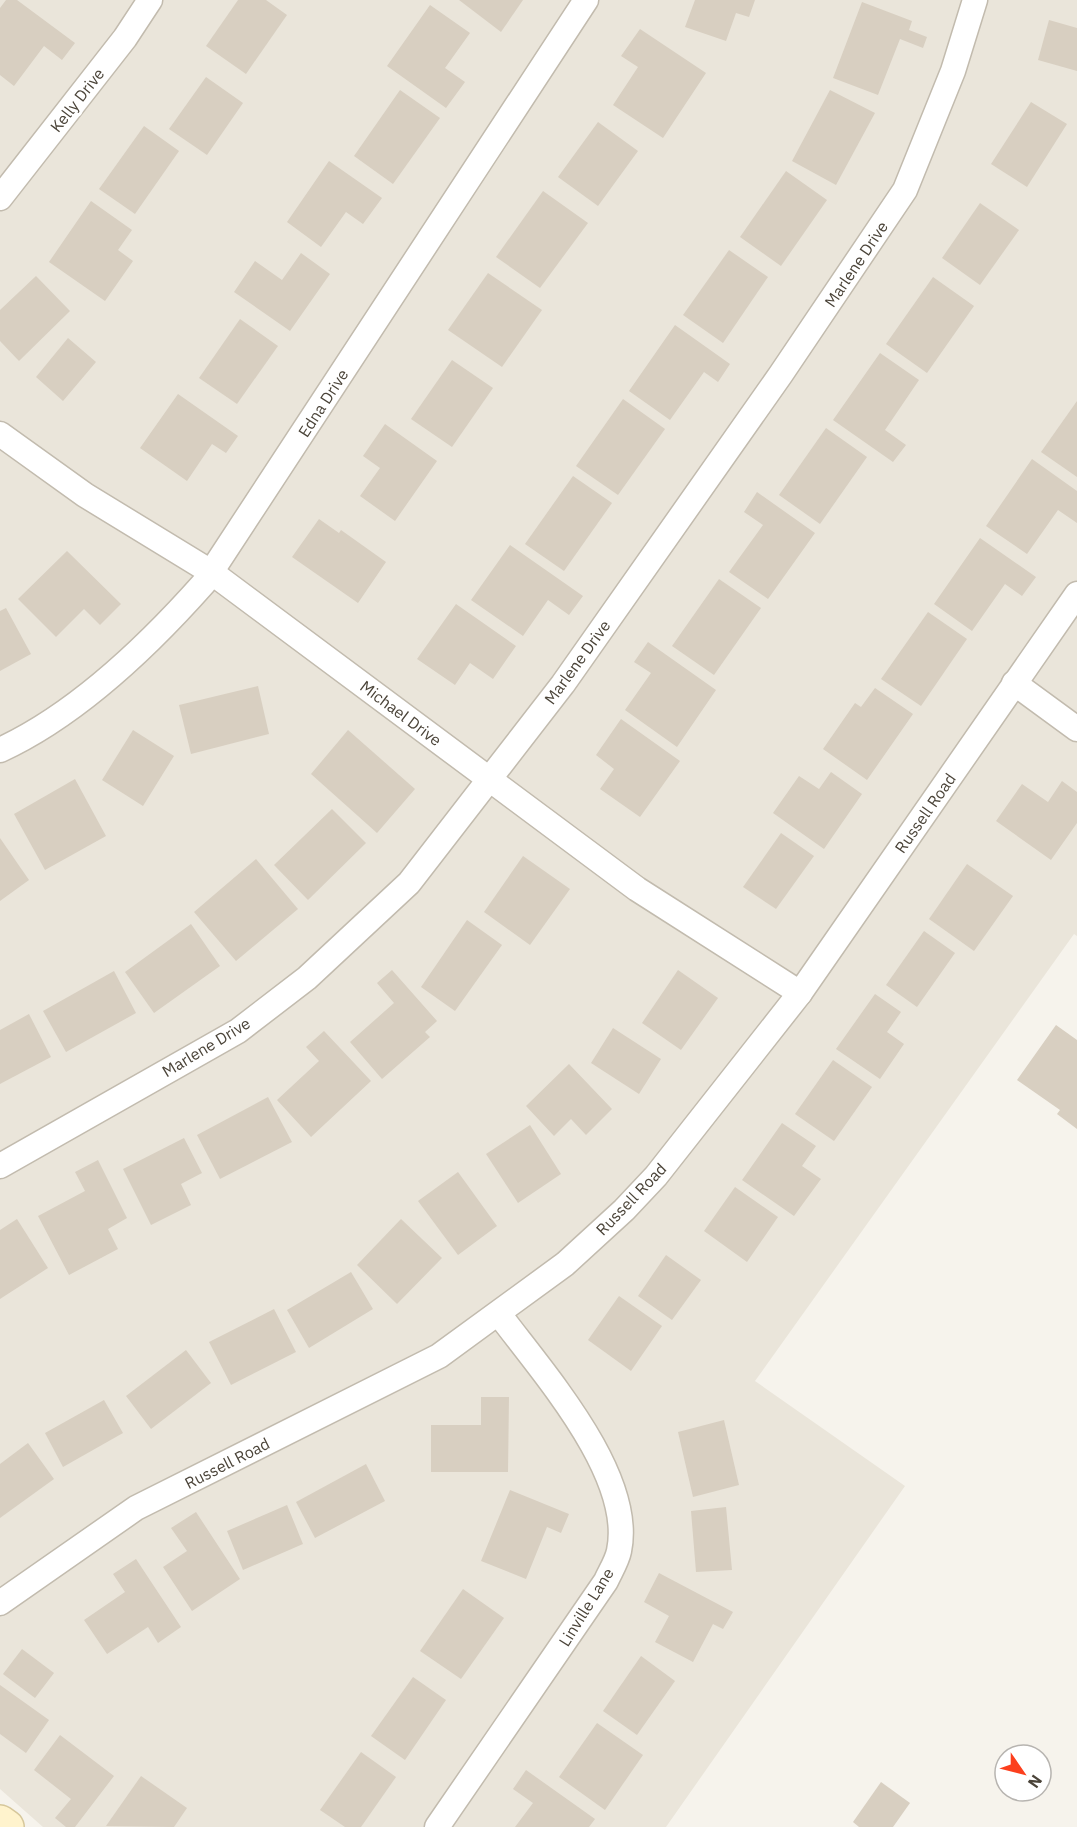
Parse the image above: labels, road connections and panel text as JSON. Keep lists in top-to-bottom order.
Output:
{
  "streets": {
    "street": [
      "Kelly Drive",
      "Marlene Drive",
      "Edna Drive",
      "Michael Drive",
      "Russell Road",
      "Linville Lane"
    ]
  },
  "crossings": [
    ["Marlene Drive", "Michael Drive"],
    ["Edna Drive", "Michael Drive"],
    ["Michael Drive", "Russell Road"],
    ["Russell Road", "Linville Lane"]
  ],
  "north": "bottom right"
}
